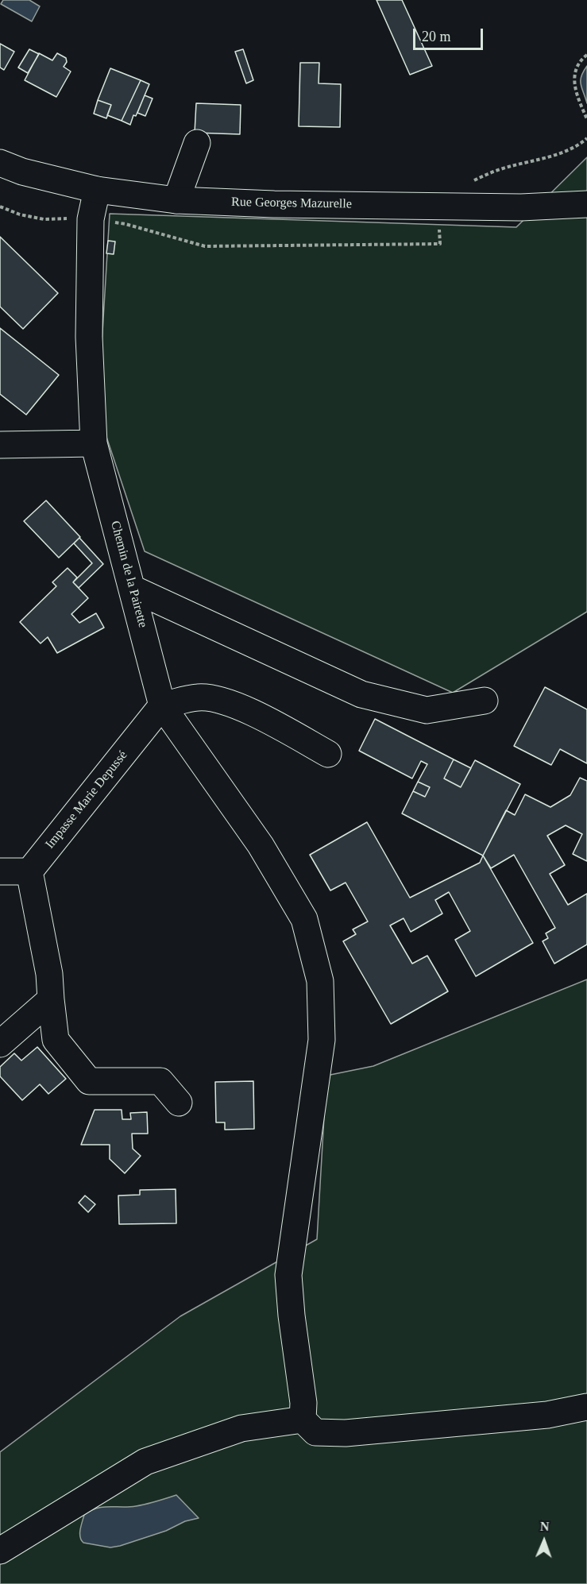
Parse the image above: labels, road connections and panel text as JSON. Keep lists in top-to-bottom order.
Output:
{
  "streets": {
    "street": ["Rue Georges Mazurelle", "Chemin de la Pairette", "Impasse Marie Depussé"]
  },
  "crossings": [
    ["Rue Georges Mazurelle", "Chemin de la Pairette"],
    ["Chemin de la Pairette", "Impasse Marie Depussé"]
  ],
  "scale_bar": "20 m",
  "north": "top"
}
